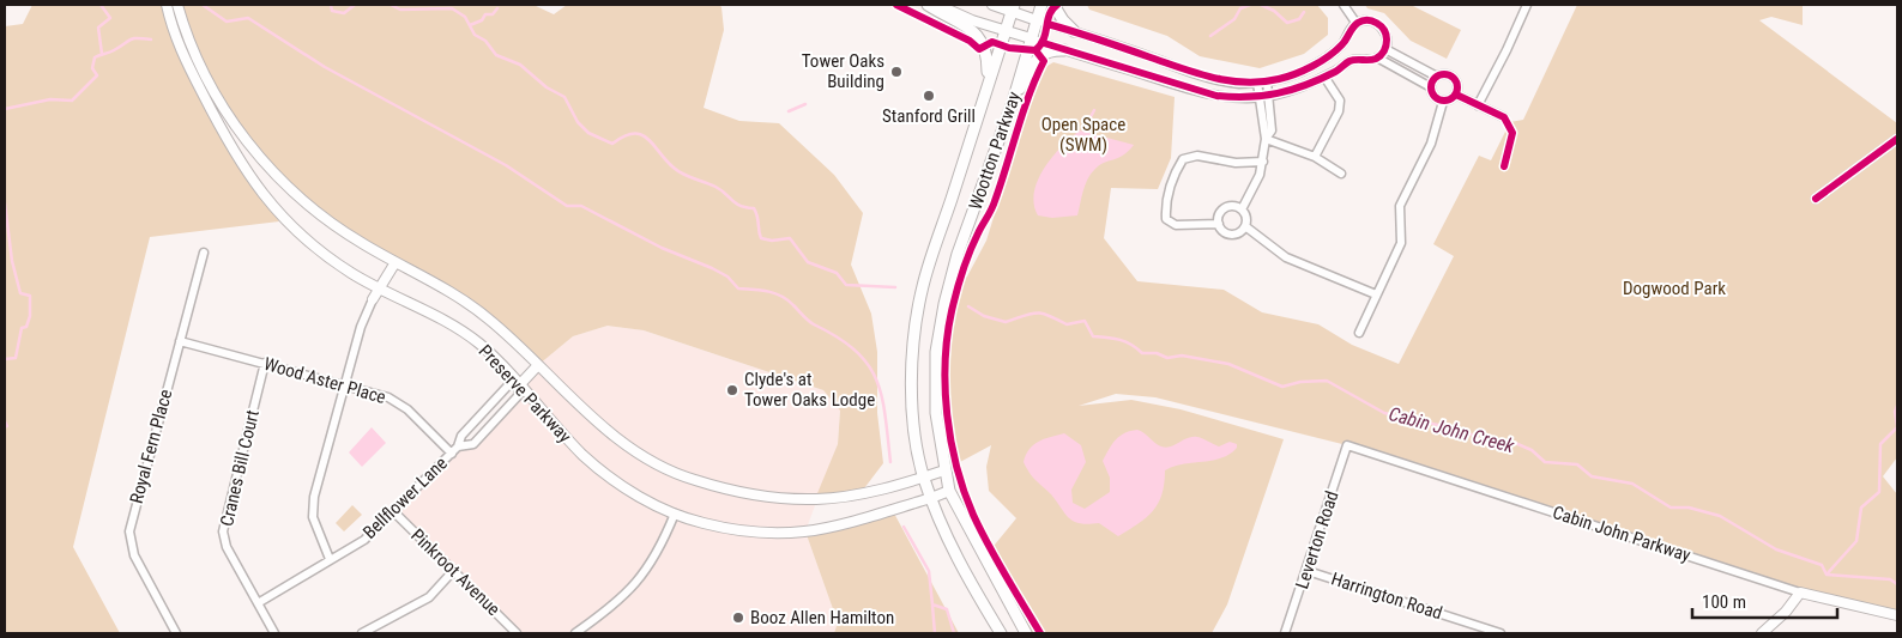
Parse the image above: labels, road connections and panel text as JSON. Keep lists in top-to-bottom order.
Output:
{
  "streets": {
    "main road": ["Wootton Parkway"],
    "street": [
      "Wood Aster Place",
      "Preserve Parkway",
      "Royal Fern Place",
      "Cranes Bill Court",
      "Bellflower Lane",
      "Cabin John Parkway",
      "Leverton Road",
      "Pinkroot Avenue",
      "Harrington Road"
    ]
  },
  "crossings": [
    ["Wootton Parkway", "Preserve Parkway"],
    ["Wood Aster Place", "Royal Fern Place"],
    ["Wood Aster Place", "Cranes Bill Court"],
    ["Wood Aster Place", "Bellflower Lane"],
    ["Preserve Parkway", "Bellflower Lane"],
    ["Cranes Bill Court", "Bellflower Lane"],
    ["Bellflower Lane", "Pinkroot Avenue"],
    ["Cabin John Parkway", "Leverton Road"],
    ["Leverton Road", "Harrington Road"]
  ],
  "water": ["Cabin John Creek"],
  "parks": ["Open Space (SWM)", "Dogwood Park"],
  "places": [
    "Tower Oaks Building",
    "Stanford Grill",
    "Clyde's at Tower Oaks Lodge",
    "Booz Allen Hamilton"
  ],
  "scale_bar": "100 m"
}
